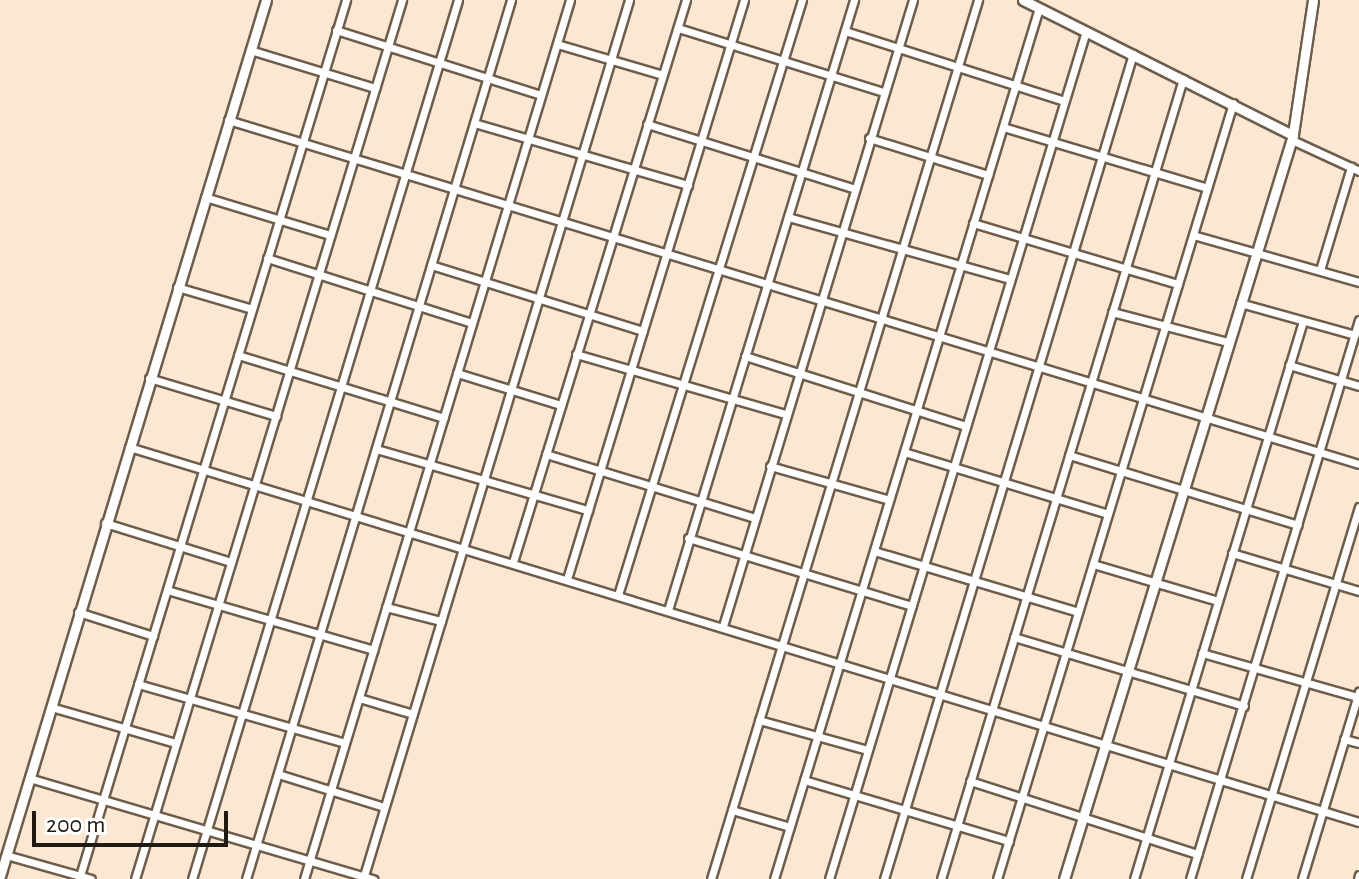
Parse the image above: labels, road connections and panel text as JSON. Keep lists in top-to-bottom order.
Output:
{
  "scale_bar": "200 m"
}
